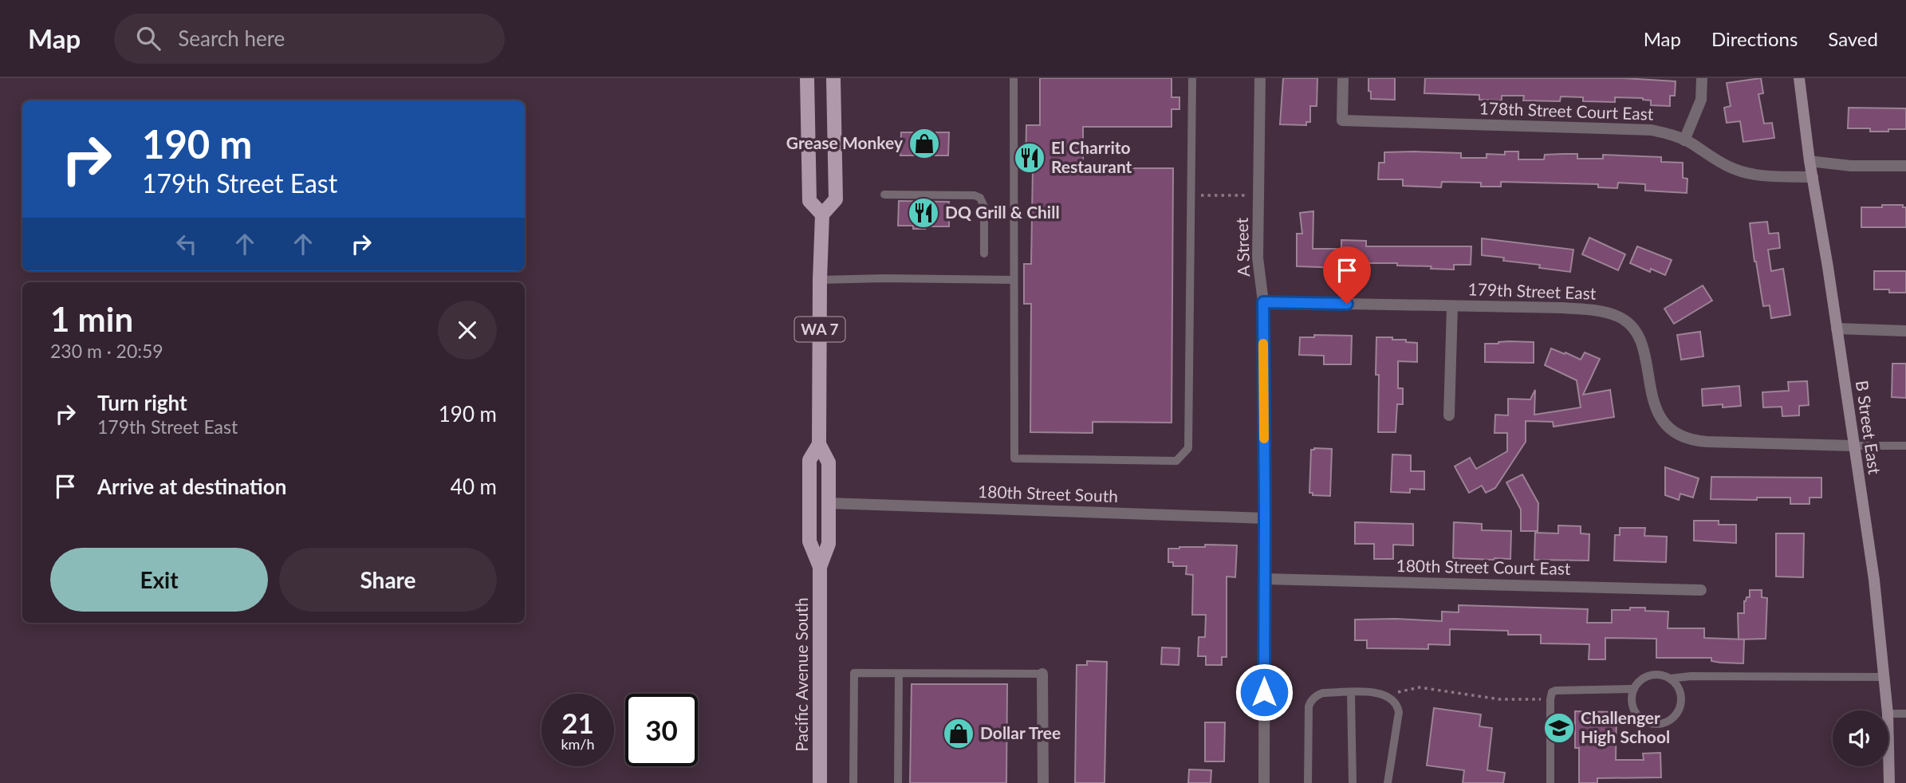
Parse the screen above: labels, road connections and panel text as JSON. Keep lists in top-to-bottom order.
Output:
{
  "streets": {
    "main road": ["WA 7", "Pacific Avenue South"],
    "street": [
      "178th Street Court East",
      "A Street",
      "179th Street East",
      "B Street East",
      "180th Street South",
      "180th Street Court East"
    ]
  },
  "crossings": [
    ["178th Street Court East", "B Street East"],
    ["A Street", "179th Street East"],
    ["A Street", "180th Street South"],
    ["A Street", "180th Street Court East"],
    ["179th Street East", "B Street East"],
    ["180th Street South", "Pacific Avenue South"]
  ],
  "places": {
    "shop": ["Grease Monkey", "Dollar Tree"],
    "restaurant": ["El Charrito Restaurant", "DQ Grill & Chill"],
    "school or university": ["Challenger High School"]
  },
  "page": {
    "header": "Map",
    "search": "Search here",
    "nav": ["Map", "Directions", "Saved"],
    "turn": ["190 m", "179th Street East"],
    "heading": ["1 min", "230 m · 20:59"],
    "list": [
      {
        "name": "Turn right",
        "note": "179th Street East",
        "value": "190 m"
      },
      {
        "name": "Arrive at destination",
        "value": "40 m"
      }
    ],
    "buttons": ["Exit", "Share"],
    "speed": "21 km/h",
    "limit": "30"
  }
}
